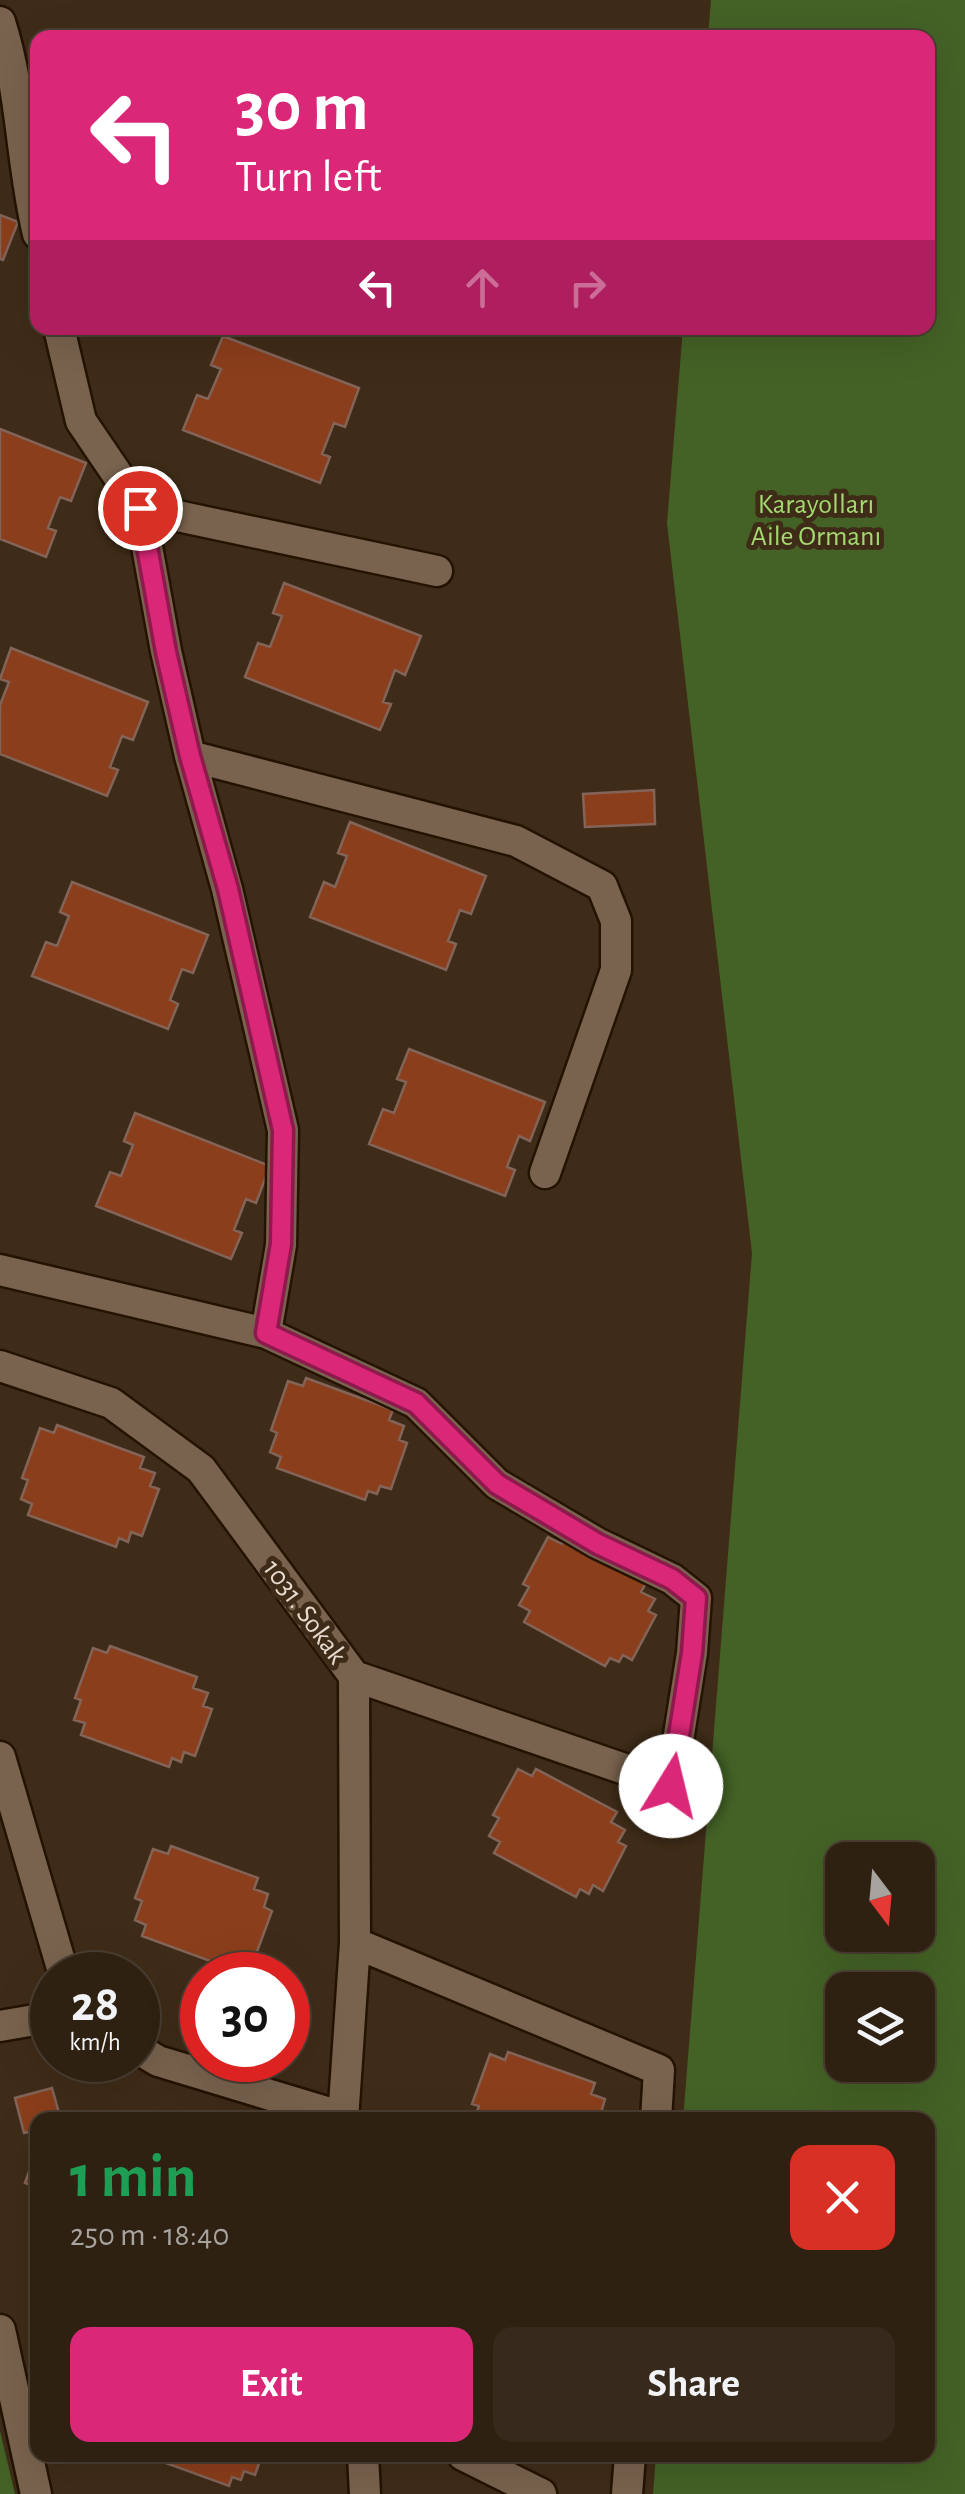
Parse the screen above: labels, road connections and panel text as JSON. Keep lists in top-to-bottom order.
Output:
{
  "streets": {
    "street": ["1031. Sokak"]
  },
  "parks": ["Karayolları Aile Ormanı"],
  "north": "bottom",
  "page": {
    "turn": ["30 m", "Turn left"],
    "speed": "28 km/h",
    "limit": "30",
    "heading": ["1 min", "250 m · 18:40"],
    "buttons": ["Exit", "Share"]
  }
}
